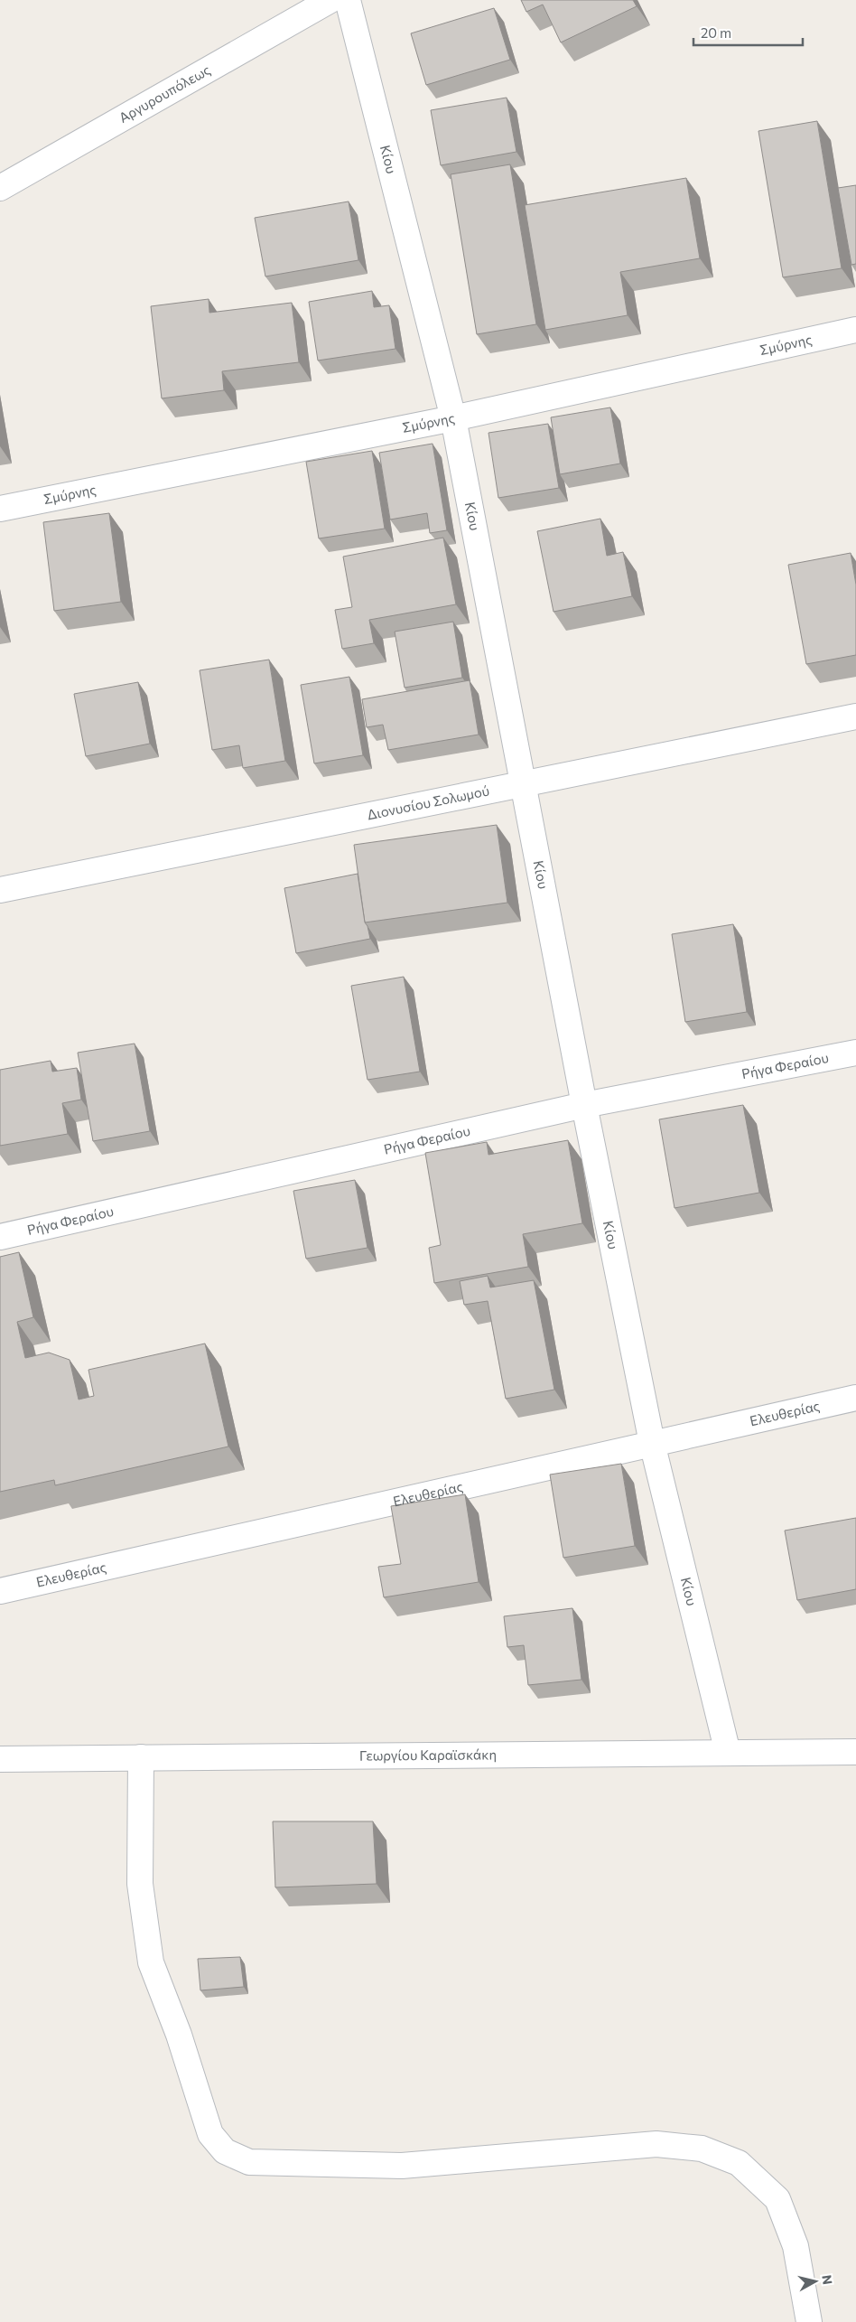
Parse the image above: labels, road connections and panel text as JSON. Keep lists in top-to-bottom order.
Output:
{
  "streets": {
    "street": [
      "Αργυρουπόλεως",
      "Κίου",
      "Σμύρνης",
      "Διονυσίου Σολωμού",
      "Ρήγα Φεραίου",
      "Ελευθερίας",
      "Γεωργίου Καραϊσκάκη"
    ]
  },
  "crossings": [
    ["Κίου", "Σμύρνης"],
    ["Κίου", "Διονυσίου Σολωμού"],
    ["Κίου", "Ρήγα Φεραίου"],
    ["Κίου", "Ελευθερίας"],
    ["Κίου", "Γεωργίου Καραϊσκάκη"]
  ],
  "scale_bar": "20 m",
  "north": "right"
}
